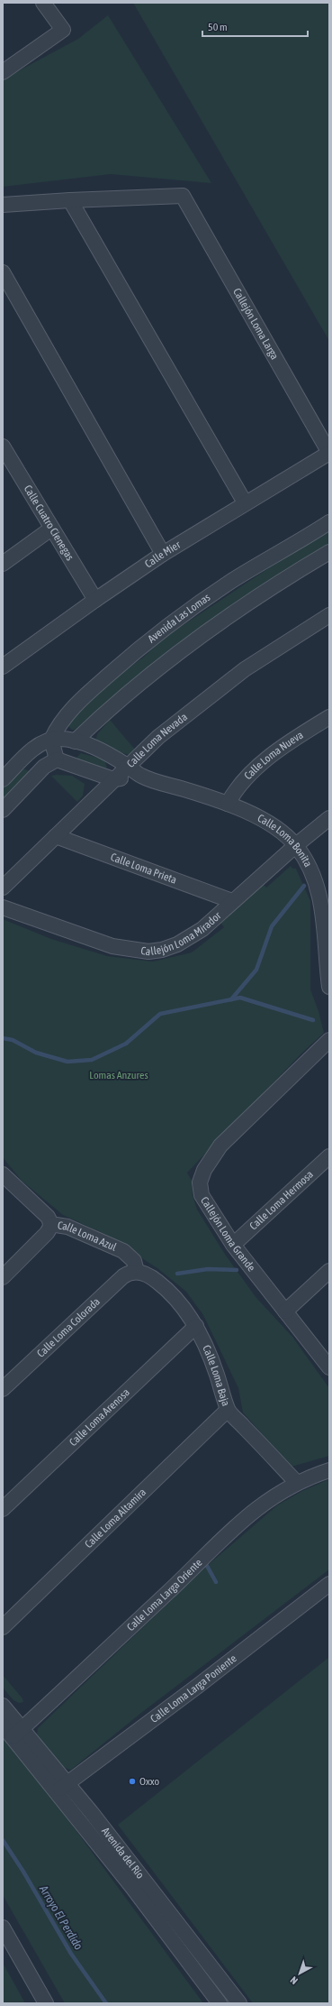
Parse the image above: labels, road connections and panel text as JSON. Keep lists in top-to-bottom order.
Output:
{
  "streets": {
    "street": [
      "Callejón Loma Larga",
      "Calle Cuatro Cienegas",
      "Calle Mier",
      "Avenida Las Lomas",
      "Calle Loma Nevada",
      "Calle Loma Nueva",
      "Calle Loma Bonita",
      "Calle Loma Prieta",
      "Callejón Loma Mirador",
      "Calle Loma Hermosa",
      "Callejón Loma Grande",
      "Calle Loma Azul",
      "Calle Loma Colorada",
      "Calle Loma Baja",
      "Calle Loma Arenosa",
      "Calle Loma Altamira",
      "Calle Loma Larga Oriente",
      "Calle Loma Larga Poniente",
      "Avenida del Río"
    ]
  },
  "crossings": [
    ["Callejón Loma Larga", "Calle Mier"],
    ["Calle Cuatro Cienegas", "Calle Mier"],
    ["Avenida Las Lomas", "Calle Loma Bonita"],
    ["Calle Loma Nevada", "Calle Loma Bonita"],
    ["Calle Loma Nevada", "Calle Loma Prieta"],
    ["Calle Loma Nueva", "Calle Loma Bonita"],
    ["Calle Loma Bonita", "Callejón Loma Mirador"],
    ["Calle Loma Prieta", "Callejón Loma Mirador"],
    ["Calle Loma Hermosa", "Callejón Loma Grande"],
    ["Calle Loma Azul", "Calle Loma Colorada"],
    ["Calle Loma Azul", "Calle Loma Baja"],
    ["Calle Loma Colorada", "Calle Loma Baja"],
    ["Calle Loma Baja", "Calle Loma Arenosa"],
    ["Calle Loma Baja", "Calle Loma Altamira"],
    ["Calle Loma Baja", "Calle Loma Larga Oriente"],
    ["Calle Loma Larga Oriente", "Avenida del Río"],
    ["Calle Loma Larga Poniente", "Avenida del Río"]
  ],
  "water": ["Arroyo El Perdido"],
  "parks": ["Lomas Anzures"],
  "places": ["Oxxo"],
  "scale_bar": "50 m",
  "north": "bottom left"
}
